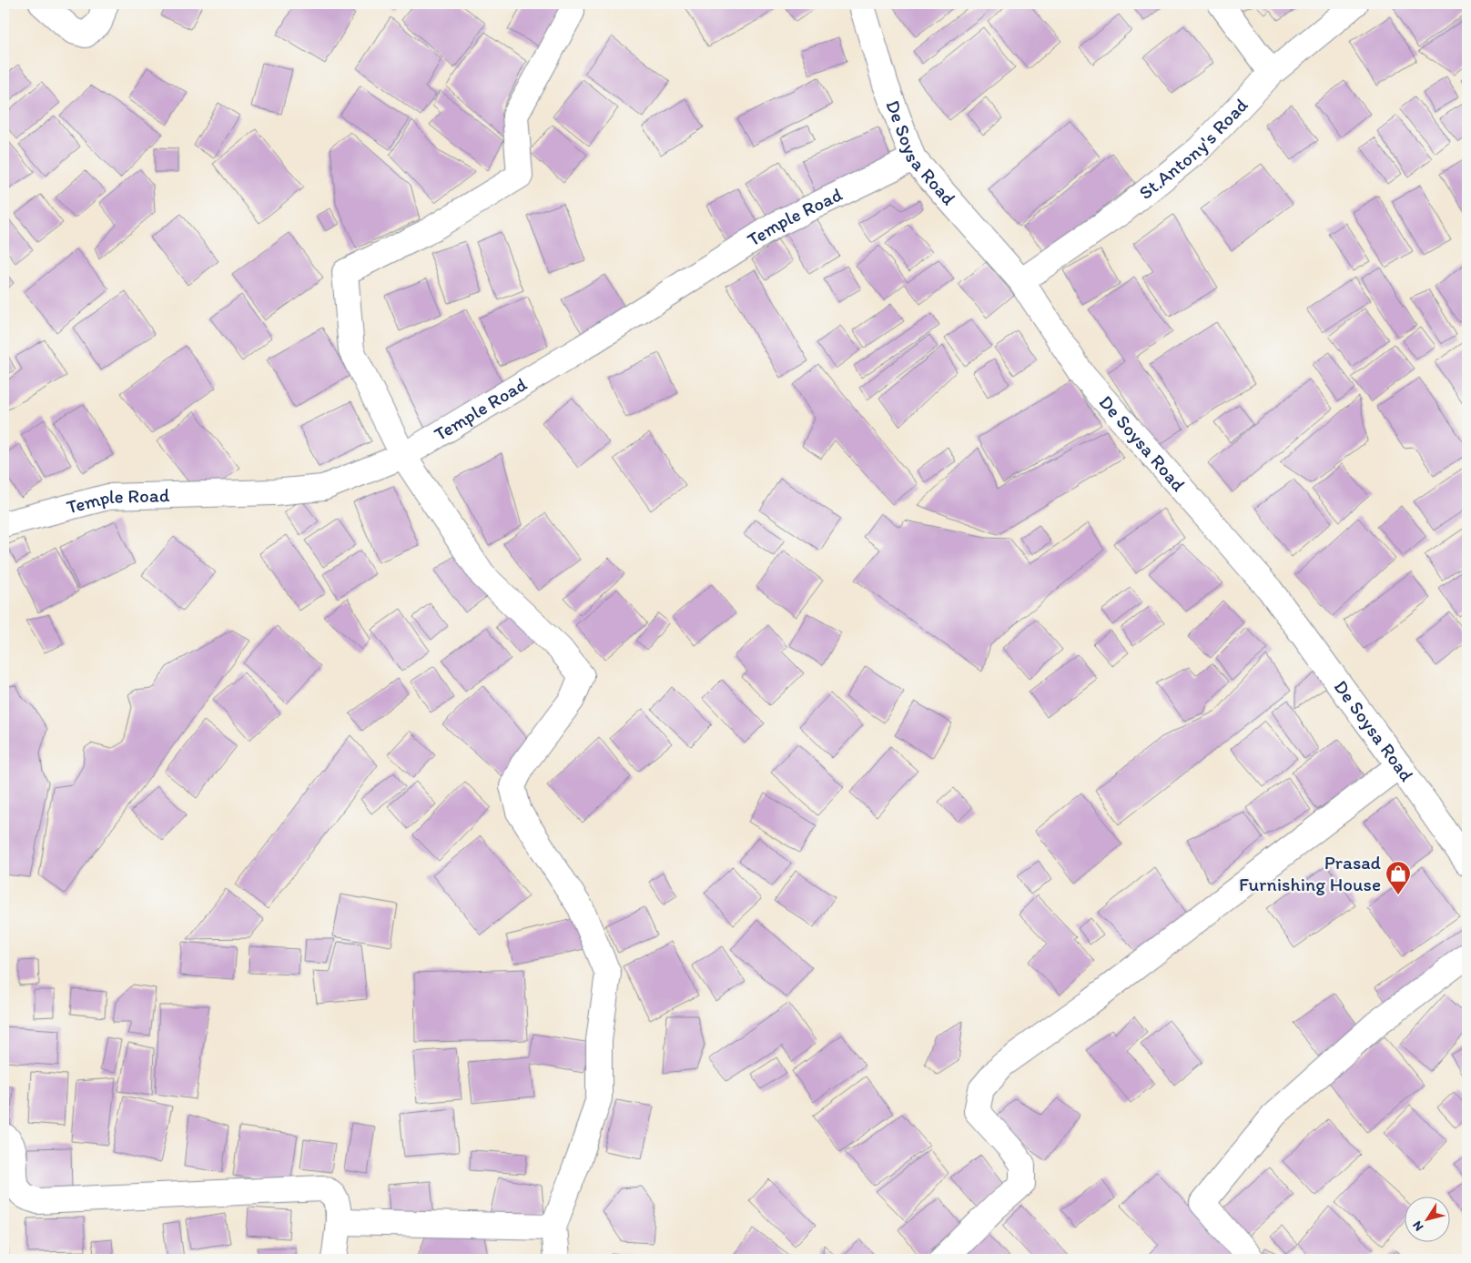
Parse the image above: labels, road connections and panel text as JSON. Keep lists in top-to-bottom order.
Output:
{
  "streets": {
    "street": ["St.Antony's Road", "De Soysa Road", "Temple Road"]
  },
  "crossings": [
    ["St.Antony's Road", "De Soysa Road"],
    ["De Soysa Road", "Temple Road"]
  ],
  "places": {
    "shop": ["Prasad Furnishing House"]
  },
  "north": "bottom left"
}
